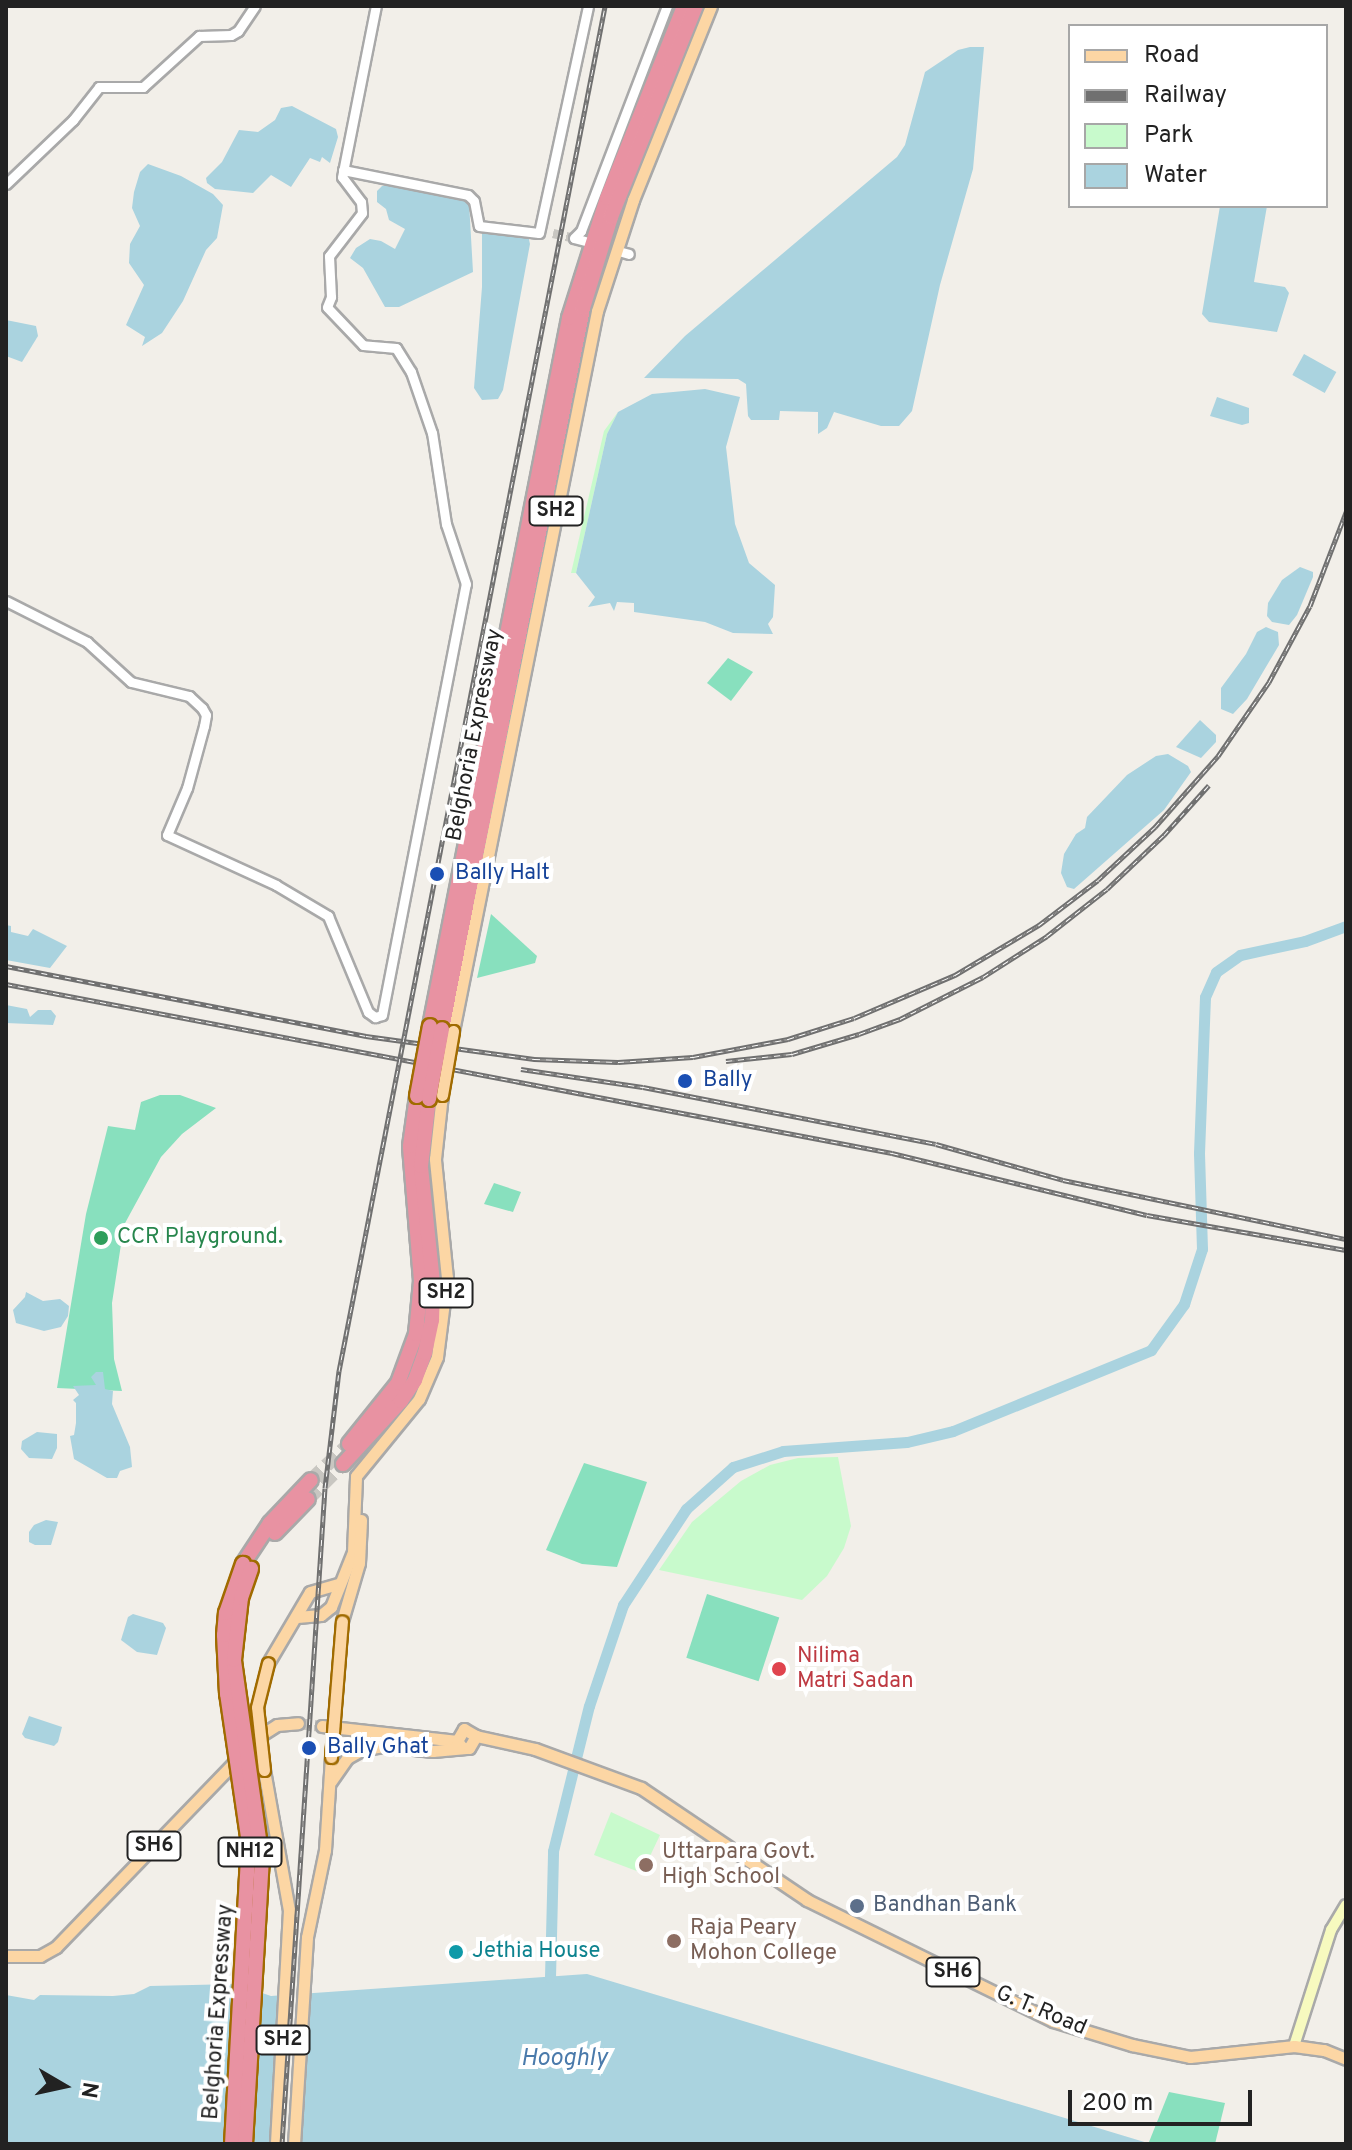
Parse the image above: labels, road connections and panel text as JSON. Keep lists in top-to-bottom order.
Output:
{
  "streets": {
    "highway": ["Belghoria Expressway", "NH12"],
    "main road": ["SH2", "SH6", "G. T. Road"]
  },
  "crossings": [
    ["SH2", "Belghoria Expressway"],
    ["SH6", "G. T. Road"]
  ],
  "water": ["Hooghly"],
  "places": [
    "Bally Halt",
    "Bally",
    "CCR Playground.",
    "Nilima Matri Sadan",
    "Bally Ghat",
    "Uttarpara Govt. High School",
    "Bandhan Bank",
    "Raja Peary Mohon College",
    "Jethia House"
  ],
  "legend": [
    "Road",
    "Railway",
    "Park",
    "Water"
  ],
  "scale_bar": "200 m",
  "north": "right"
}
